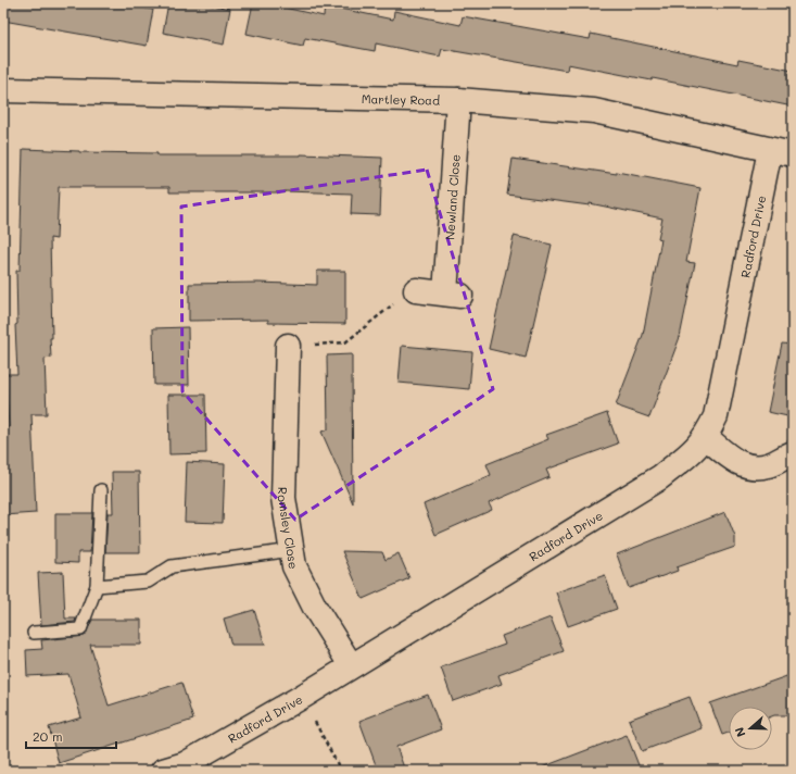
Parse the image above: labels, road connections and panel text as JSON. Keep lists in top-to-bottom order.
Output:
{
  "streets": {
    "street": [
      "Martley Road",
      "Newland Close",
      "Radford Drive",
      "Romsley Close"
    ]
  },
  "crossings": [
    ["Martley Road", "Newland Close"],
    ["Martley Road", "Radford Drive"],
    ["Radford Drive", "Romsley Close"]
  ],
  "scale_bar": "20 m",
  "north": "left"
}
